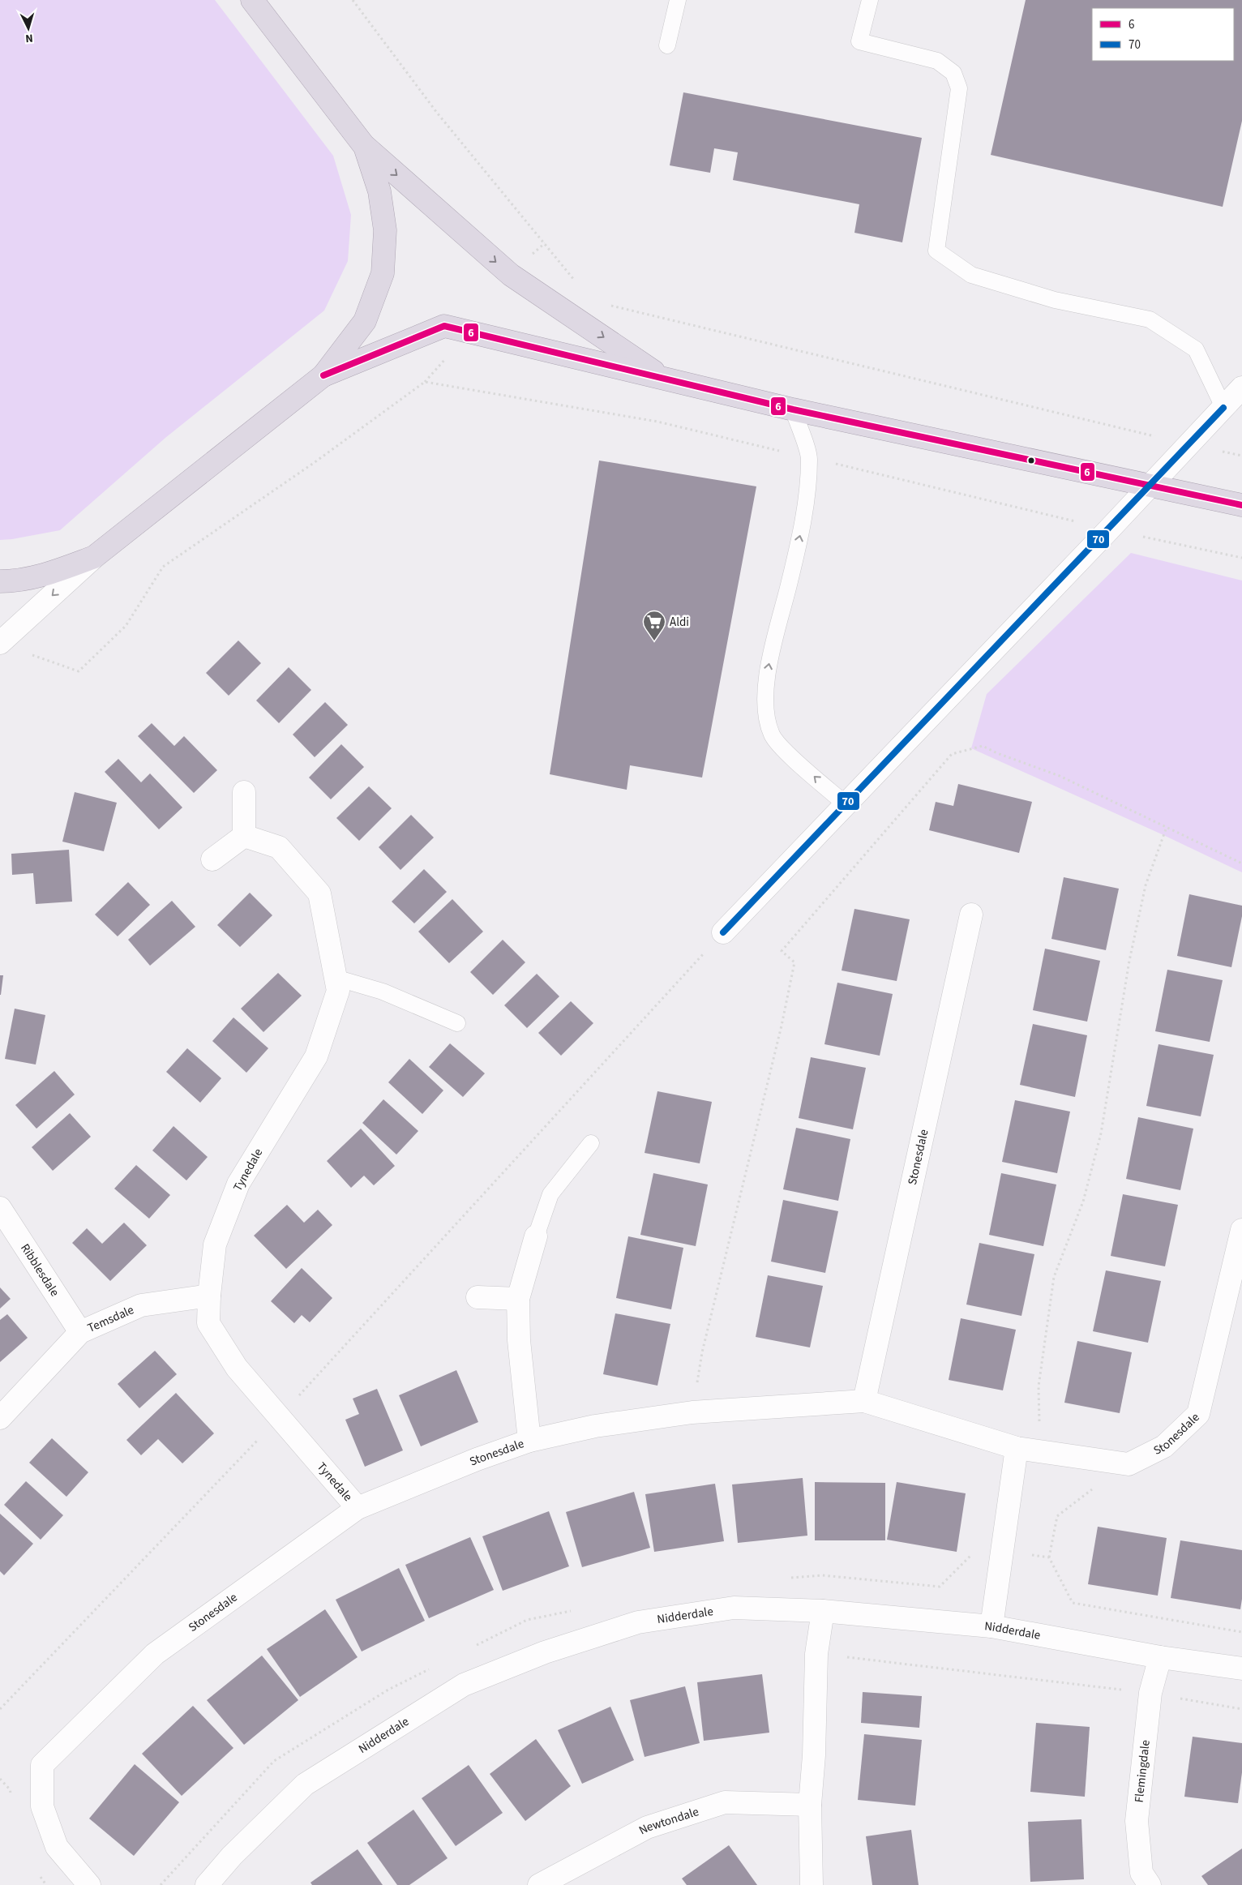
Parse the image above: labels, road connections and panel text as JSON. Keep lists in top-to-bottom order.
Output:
{
  "streets": {
    "street": [
      "Stonesdale",
      "Tynedale",
      "Ribblesdale",
      "Temsdale",
      "Nidderdale",
      "Flemingdale",
      "Newtondale"
    ]
  },
  "crossings": [
    ["Stonesdale", "Tynedale"],
    ["Tynedale", "Temsdale"],
    ["Ribblesdale", "Temsdale"],
    ["Nidderdale", "Flemingdale"]
  ],
  "places": {
    "supermarket": ["Aldi"]
  },
  "lines": ["transit line 6", "transit line 70"],
  "legend": ["6", "70"],
  "north": "bottom"
}
